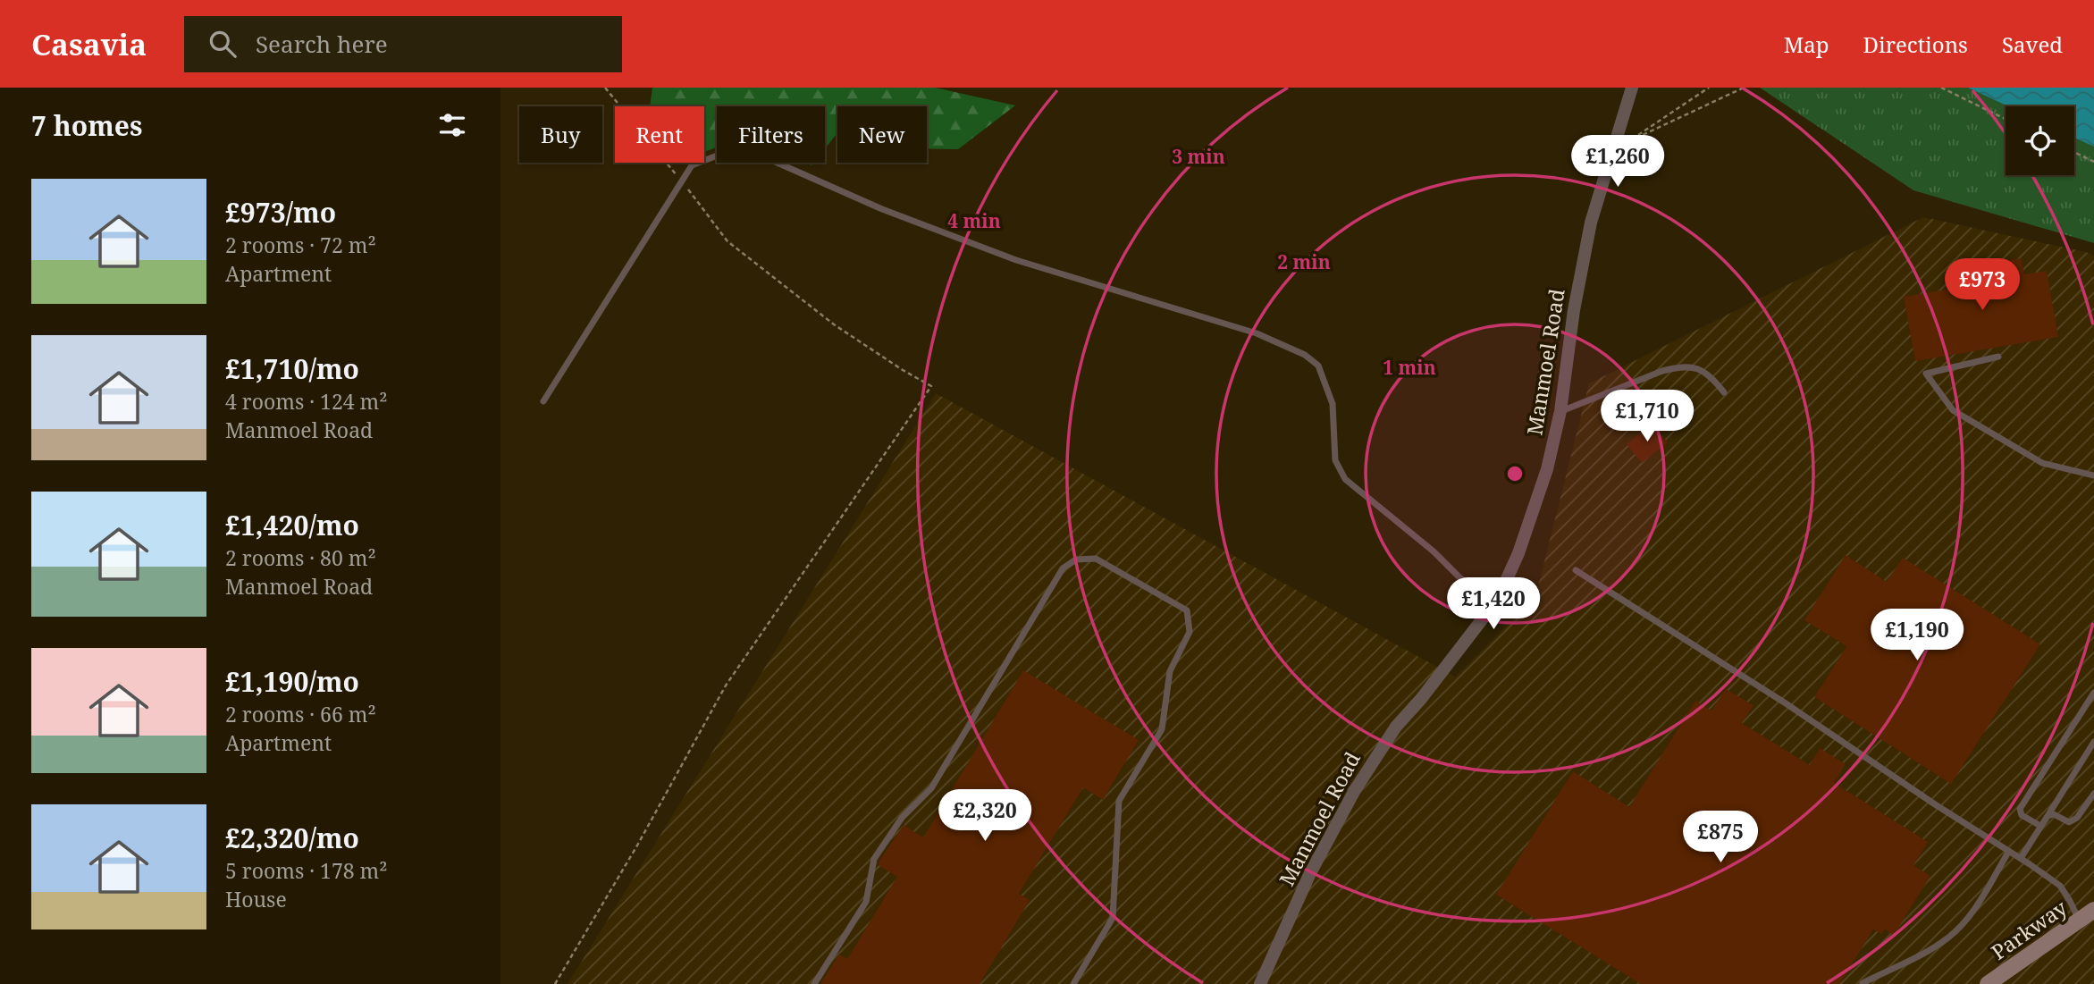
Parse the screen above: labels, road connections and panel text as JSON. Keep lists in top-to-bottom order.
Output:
{
  "streets": {
    "street": ["Manmoel Road", "Parkway"]
  },
  "page": {
    "header": "Casavia",
    "search": "Search here",
    "nav": ["Map", "Directions", "Saved"],
    "heading": "7 homes",
    "chip": [
      "Buy",
      "Rent",
      "Filters",
      "New"
    ],
    "price": [
      "£1,260",
      "£973",
      "£1,710",
      "£1,420",
      "£1,190",
      "£2,320",
      "£875"
    ],
    "list": [
      {
        "name": "£973/mo",
        "note": "2 rooms · 72 m² · Apartment"
      },
      {
        "name": "£1,710/mo",
        "note": "4 rooms · 124 m² · Manmoel Road"
      },
      {
        "name": "£1,420/mo",
        "note": "2 rooms · 80 m² · Manmoel Road"
      },
      {
        "name": "£1,190/mo",
        "note": "2 rooms · 66 m² · Apartment"
      },
      {
        "name": "£2,320/mo",
        "note": "5 rooms · 178 m² · House"
      }
    ]
  },
  "rings": [
    "3 min",
    "4 min",
    "2 min",
    "1 min"
  ]
}
